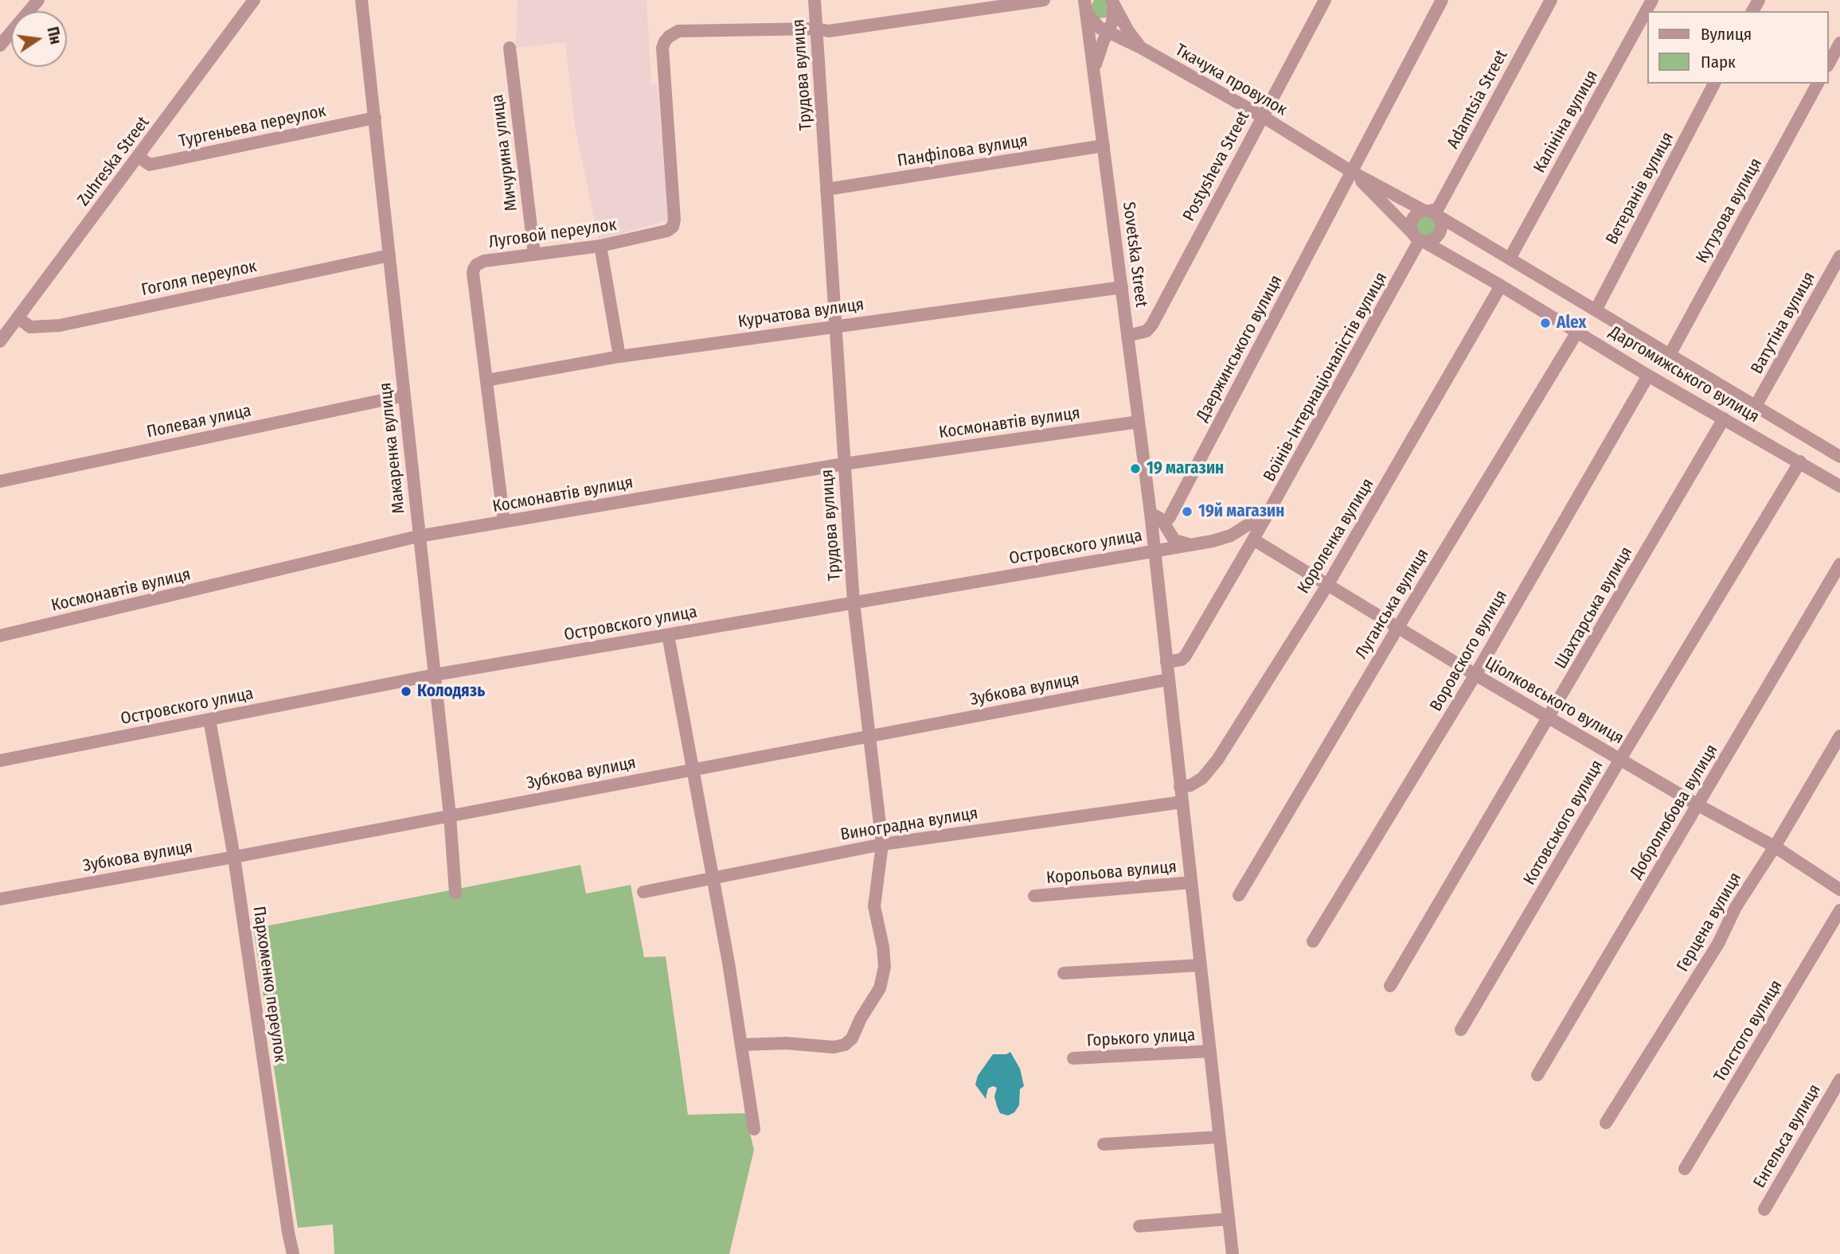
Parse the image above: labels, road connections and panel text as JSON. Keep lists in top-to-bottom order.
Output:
{
  "streets": {
    "street": [
      "Трудова вулиця",
      "Ткачука провулок",
      "Adamtsia Street",
      "Калініна вулиця",
      "Тургеньева переулок",
      "Панфілова вулиця",
      "Мичурина улица",
      "Zuhreska Street",
      "Postysheva Street",
      "Ветеранів вулиця",
      "Кутузова вулиця",
      "Луговой переулок",
      "Sovetska Street",
      "Гоголя переулок",
      "Курчатова вулиця",
      "Ватутіна вулиця",
      "Дзержинського вулиця",
      "Даргомижського вулиця",
      "Воїнів-Інтернаціоналістів вулиця",
      "Полевая улица",
      "Космонавтів вулиця",
      "Макаренка вулиця",
      "Короленка вулиця",
      "Островского улица",
      "Луганська вулиця",
      "Шахтарська вулиця",
      "Воровского вулиця",
      "Зубкова вулиця",
      "Ціолковського вулиця",
      "Добролюбова вулиця",
      "Котовського вулиця",
      "Виноградна вулиця",
      "Корольова вулиця",
      "Герцена вулиця",
      "Пархоменко переулок",
      "Толстого вулиця",
      "Горького улица",
      "Енгельса вулиця"
    ]
  },
  "crossings": [
    ["Трудова вулиця", "Панфілова вулиця"],
    ["Трудова вулиця", "Луговой переулок"],
    ["Трудова вулиця", "Курчатова вулиця"],
    ["Трудова вулиця", "Космонавтів вулиця"],
    ["Трудова вулиця", "Островского улица"],
    ["Трудова вулиця", "Зубкова вулиця"],
    ["Трудова вулиця", "Виноградна вулиця"],
    ["Ткачука провулок", "Postysheva Street"],
    ["Ткачука провулок", "Дзержинського вулиця"],
    ["Ткачука провулок", "Даргомижського вулиця"],
    ["Adamtsia Street", "Даргомижського вулиця"],
    ["Adamtsia Street", "Воїнів-Інтернаціоналістів вулиця"],
    ["Калініна вулиця", "Даргомижського вулиця"],
    ["Тургеньева переулок", "Zuhreska Street"],
    ["Тургеньева переулок", "Макаренка вулиця"],
    ["Панфілова вулиця", "Sovetska Street"],
    ["Мичурина улица", "Луговой переулок"],
    ["Zuhreska Street", "Гоголя переулок"],
    ["Postysheva Street", "Sovetska Street"],
    ["Ветеранів вулиця", "Даргомижського вулиця"],
    ["Кутузова вулиця", "Даргомижського вулиця"],
    ["Луговой переулок", "Курчатова вулиця"],
    ["Луговой переулок", "Космонавтів вулиця"],
    ["Sovetska Street", "Курчатова вулиця"],
    ["Sovetska Street", "Воїнів-Інтернаціоналістів вулиця"],
    ["Sovetska Street", "Космонавтів вулиця"],
    ["Sovetska Street", "Короленка вулиця"],
    ["Sovetska Street", "Островского улица"],
    ["Sovetska Street", "Зубкова вулиця"],
    ["Sovetska Street", "Виноградна вулиця"],
    ["Sovetska Street", "Корольова вулиця"],
    ["Sovetska Street", "Горького улица"],
    ["Гоголя переулок", "Макаренка вулиця"],
    ["Ватутіна вулиця", "Даргомижського вулиця"],
    ["Дзержинського вулиця", "Даргомижського вулиця"],
    ["Даргомижського вулиця", "Воїнів-Інтернаціоналістів вулиця"],
    ["Даргомижського вулиця", "Короленка вулиця"],
    ["Даргомижського вулиця", "Луганська вулиця"],
    ["Даргомижського вулиця", "Шахтарська вулиця"],
    ["Даргомижського вулиця", "Воровского вулиця"],
    ["Даргомижського вулиця", "Котовського вулиця"],
    ["Воїнів-Інтернаціоналістів вулиця", "Островского улица"],
    ["Воїнів-Інтернаціоналістів вулиця", "Ціолковського вулиця"],
    ["Полевая улица", "Макаренка вулиця"],
    ["Космонавтів вулиця", "Макаренка вулиця"],
    ["Макаренка вулиця", "Островского улица"],
    ["Макаренка вулиця", "Зубкова вулиця"],
    ["Короленка вулиця", "Ціолковського вулиця"],
    ["Островского улица", "Пархоменко переулок"],
    ["Луганська вулиця", "Ціолковського вулиця"],
    ["Шахтарська вулиця", "Ціолковського вулиця"],
    ["Воровского вулиця", "Ціолковського вулиця"],
    ["Зубкова вулиця", "Пархоменко переулок"],
    ["Ціолковського вулиця", "Добролюбова вулиця"],
    ["Ціолковського вулиця", "Котовського вулиця"],
    ["Ціолковського вулиця", "Герцена вулиця"]
  ],
  "places": [
    "Alex",
    "19 магазин",
    "19й магазин",
    "Колодязь"
  ],
  "legend": ["Вулиця", "Парк"],
  "north": "right"
}
